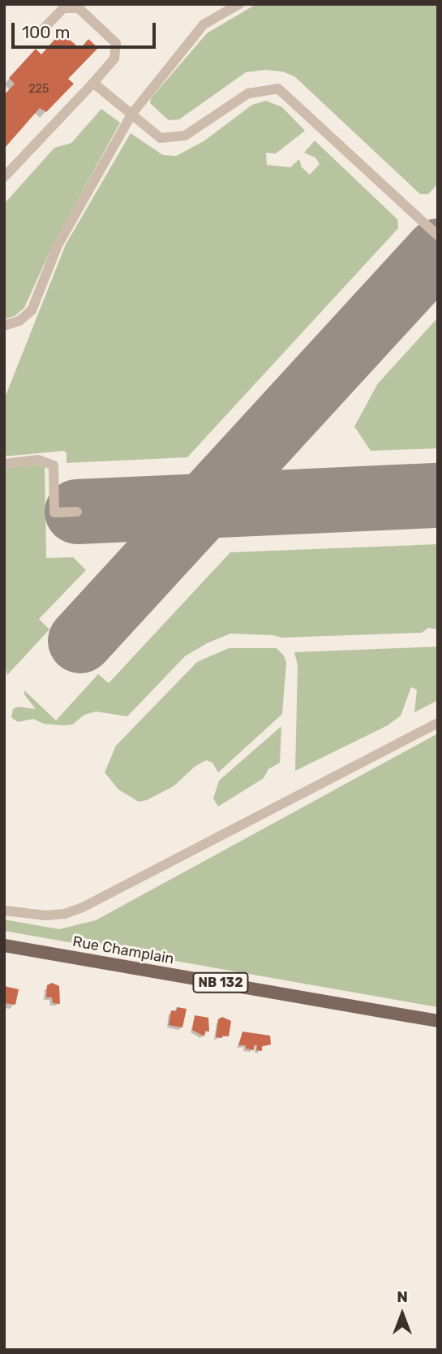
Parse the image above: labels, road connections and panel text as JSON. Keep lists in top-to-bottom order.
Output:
{
  "streets": {
    "main road": ["Rue Champlain", "NB 132"]
  },
  "house_numbers": ["225"],
  "scale_bar": "100 m",
  "north": "top"
}
